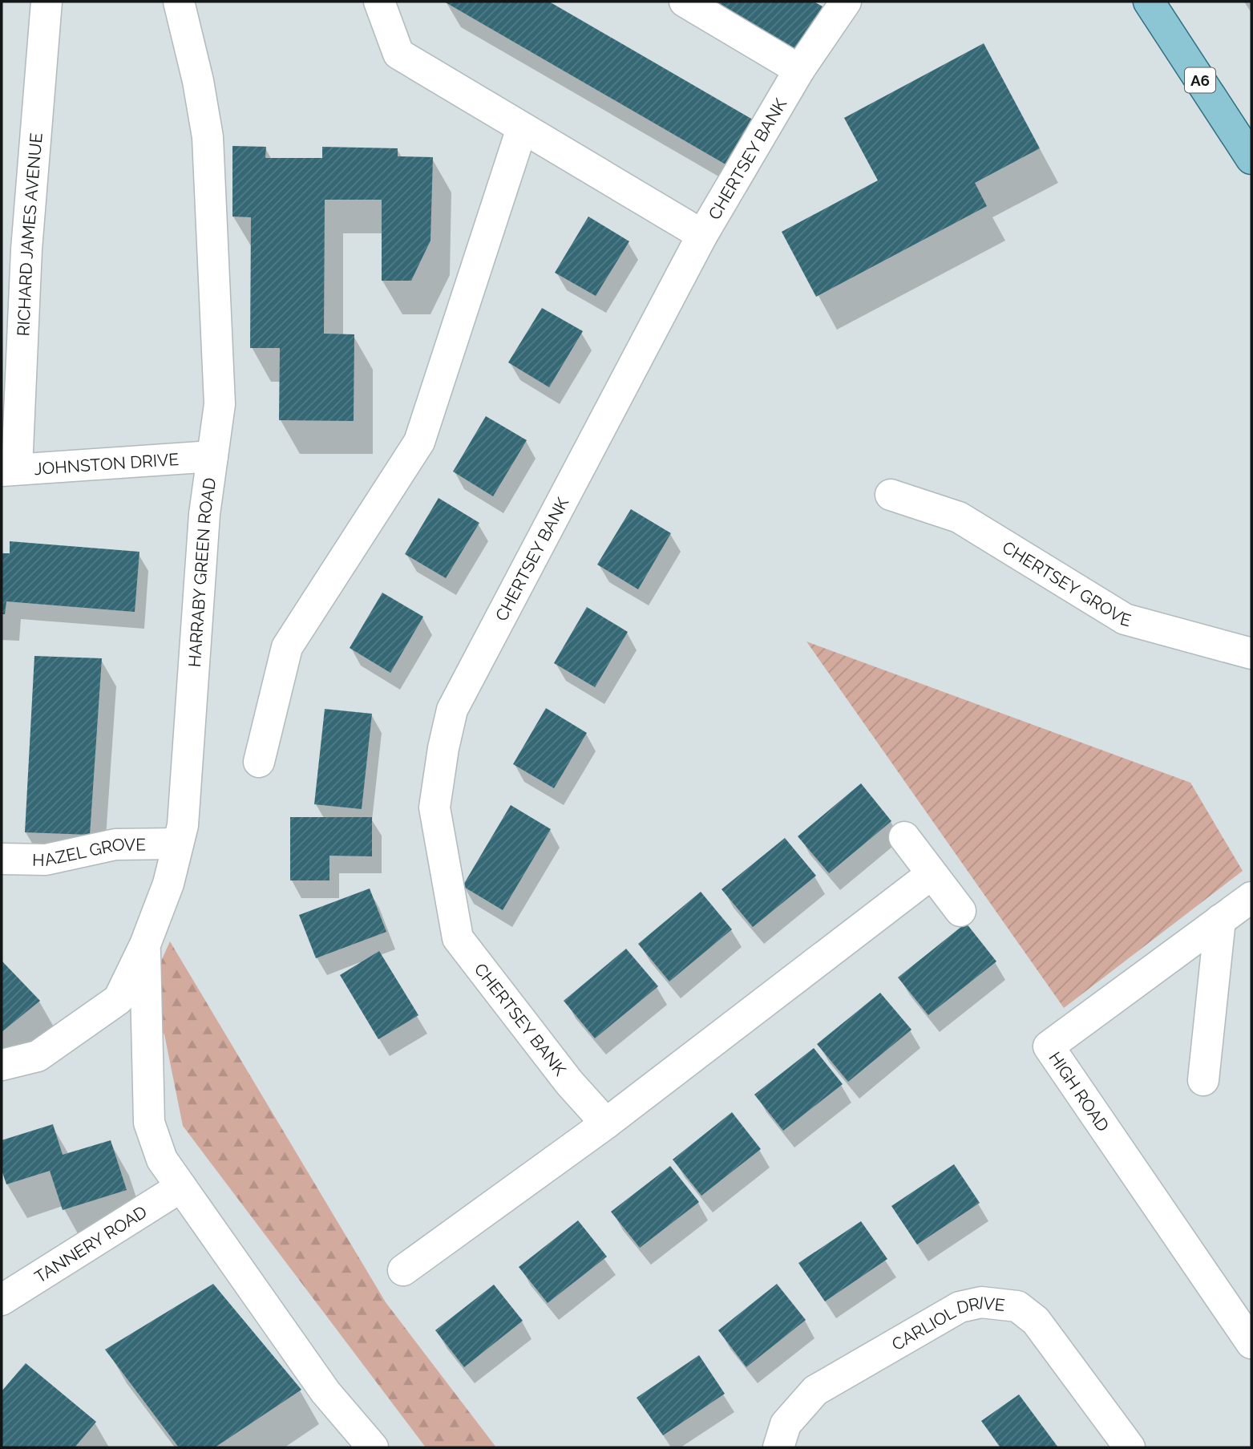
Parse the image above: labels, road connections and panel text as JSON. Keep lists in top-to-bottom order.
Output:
{
  "streets": {
    "main road": ["A6"],
    "street": [
      "CHERTSEY BANK",
      "RICHARD JAMES AVENUE",
      "JOHNSTON DRIVE",
      "HARRABY GREEN ROAD",
      "CHERTSEY GROVE",
      "HAZEL GROVE",
      "HIGH ROAD",
      "TANNERY ROAD",
      "CARLIOL DRIVE"
    ]
  },
  "crossings": [
    ["RICHARD JAMES AVENUE", "JOHNSTON DRIVE"],
    ["JOHNSTON DRIVE", "HARRABY GREEN ROAD"],
    ["HARRABY GREEN ROAD", "HAZEL GROVE"]
  ]
}
